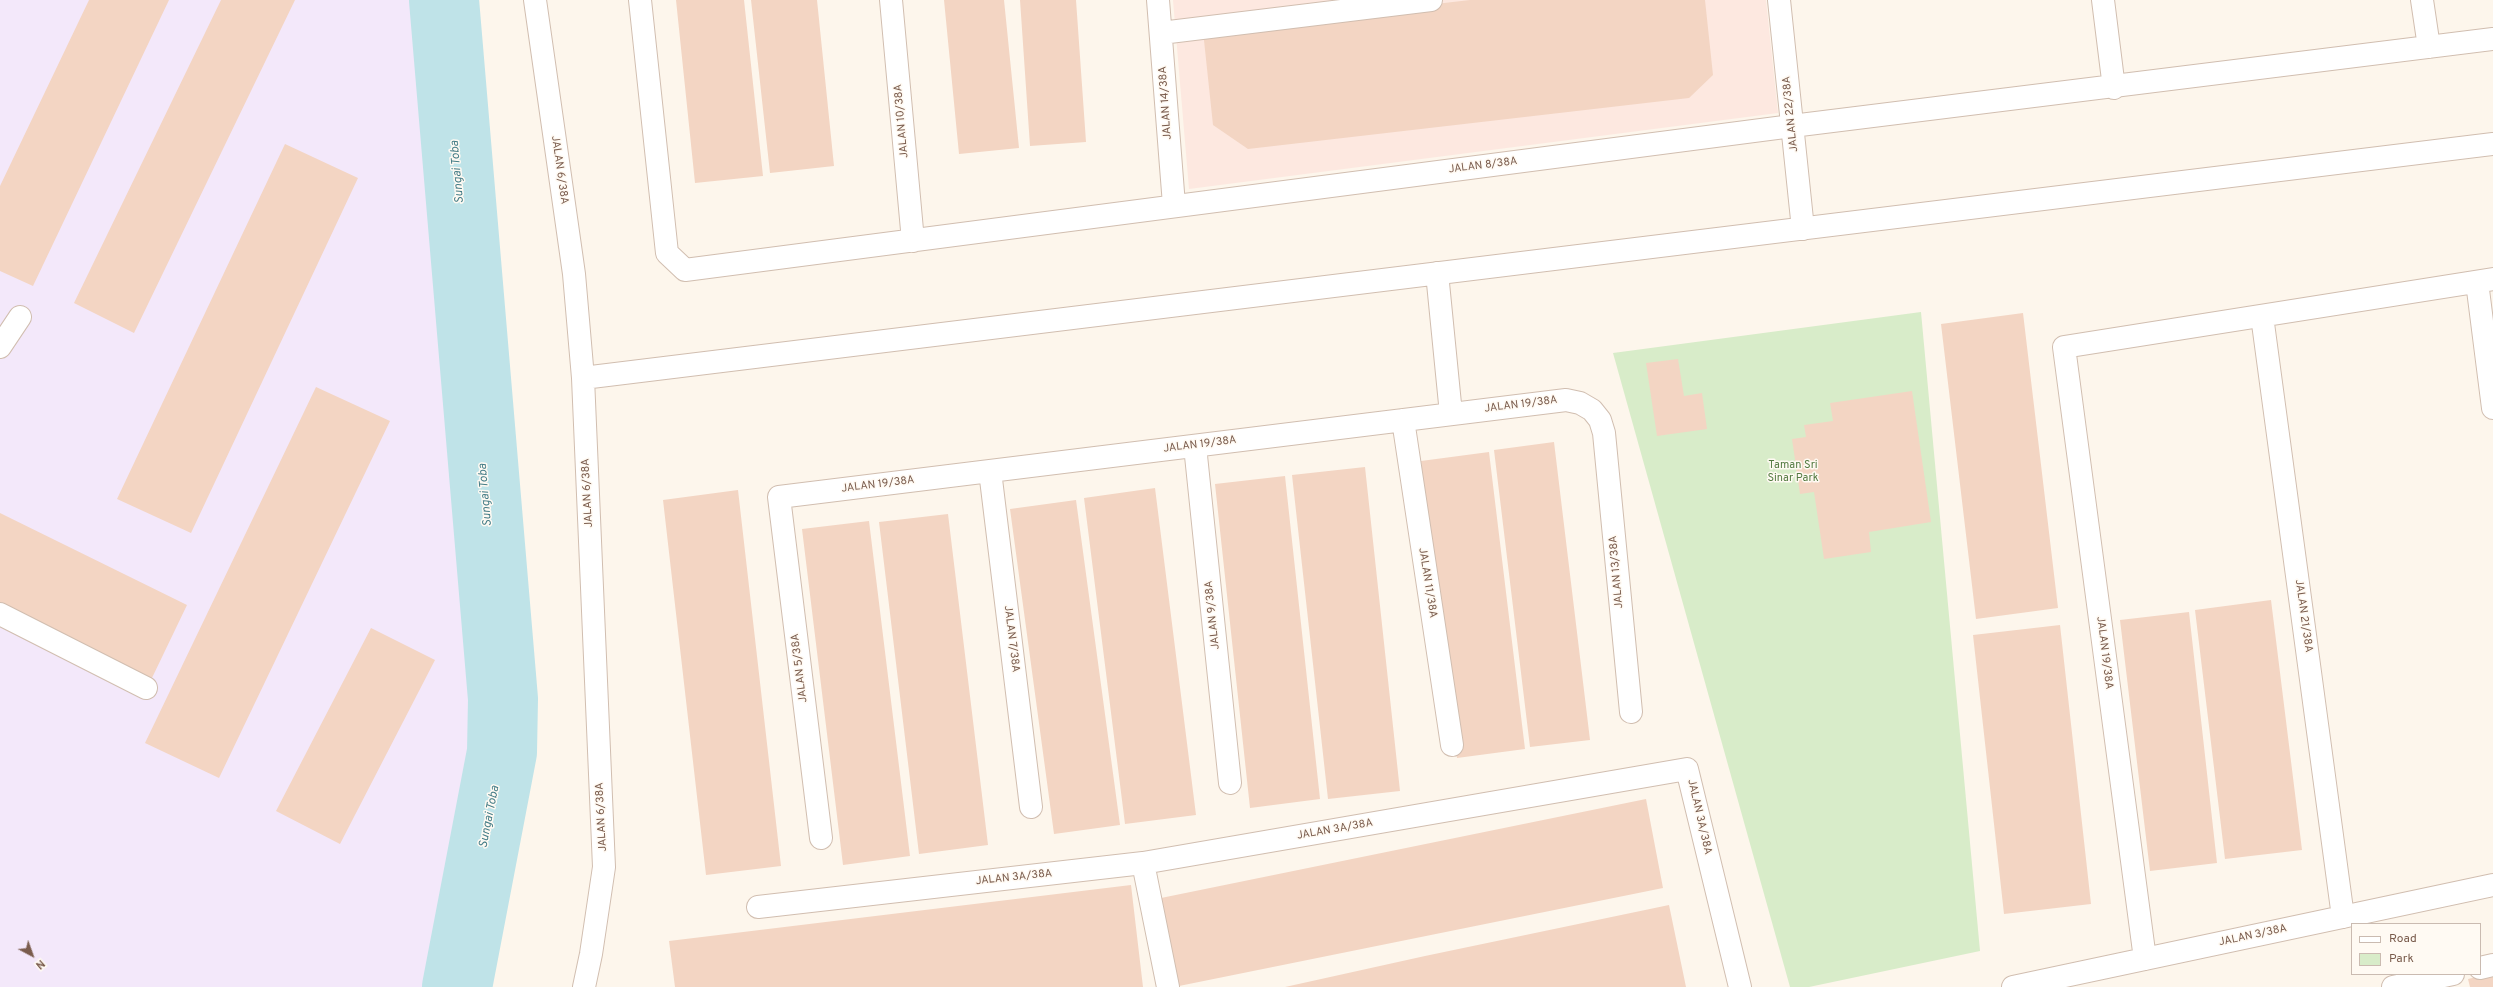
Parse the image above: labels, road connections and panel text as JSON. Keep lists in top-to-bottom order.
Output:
{
  "streets": {
    "street": [
      "JALAN 14/38A",
      "JALAN 22/38A",
      "JALAN 10/38A",
      "JALAN 8/38A",
      "JALAN 6/38A",
      "JALAN 19/38A",
      "JALAN 13/38A",
      "JALAN 11/38A",
      "JALAN 9/38A",
      "JALAN 21/38A",
      "JALAN 7/38A",
      "JALAN 5/38A",
      "JALAN 3A/38A",
      "JALAN 3/38A"
    ]
  },
  "crossings": [
    ["JALAN 14/38A", "JALAN 8/38A"],
    ["JALAN 22/38A", "JALAN 8/38A"],
    ["JALAN 10/38A", "JALAN 8/38A"],
    ["JALAN 19/38A", "JALAN 13/38A"],
    ["JALAN 19/38A", "JALAN 11/38A"],
    ["JALAN 19/38A", "JALAN 9/38A"],
    ["JALAN 19/38A", "JALAN 21/38A"],
    ["JALAN 19/38A", "JALAN 7/38A"],
    ["JALAN 19/38A", "JALAN 5/38A"],
    ["JALAN 19/38A", "JALAN 3/38A"],
    ["JALAN 21/38A", "JALAN 3/38A"]
  ],
  "water": ["Sungai Toba"],
  "parks": ["Taman Sri Sinar Park"],
  "legend": ["Road", "Park"],
  "north": "bottom right"
}
